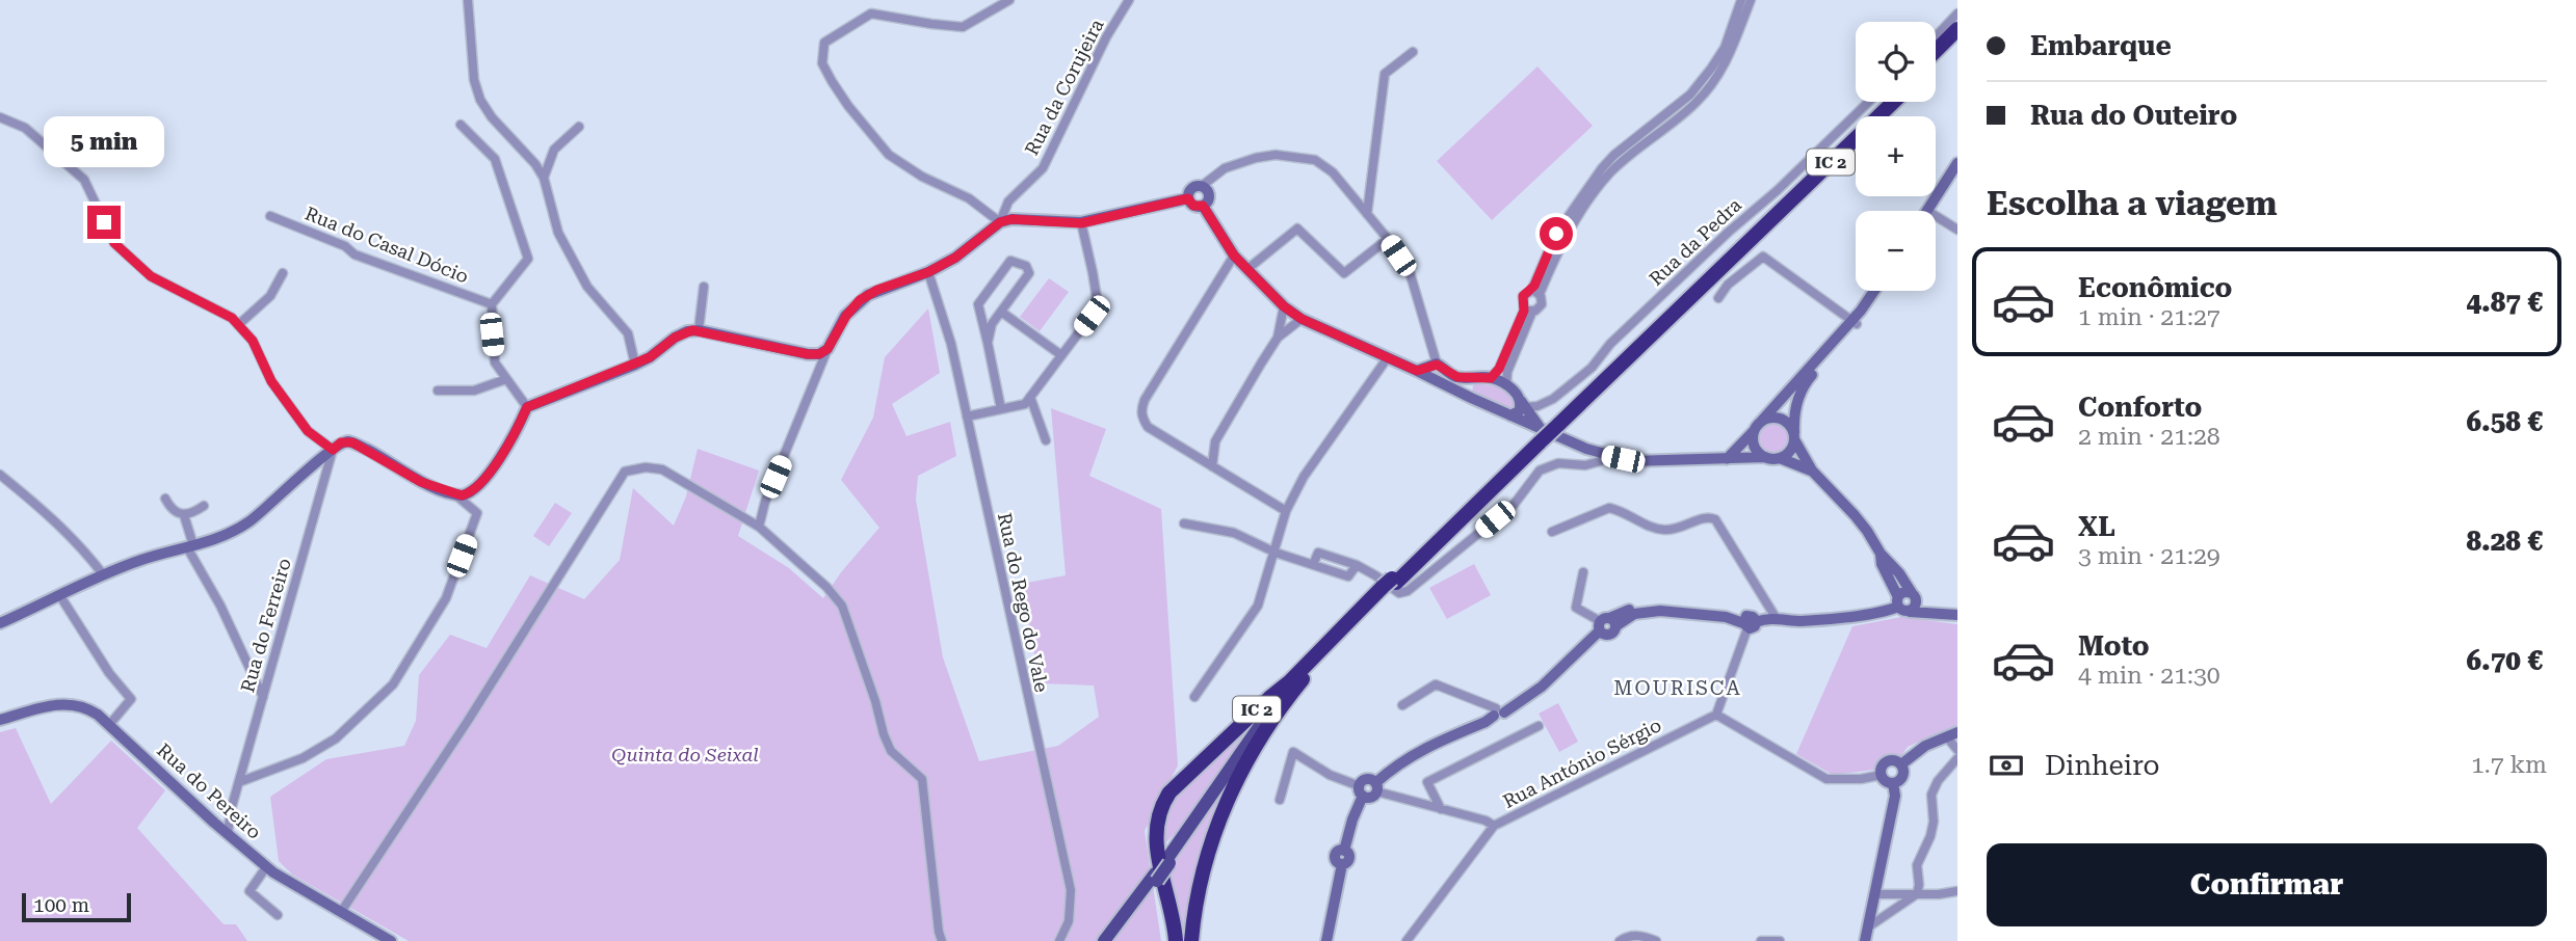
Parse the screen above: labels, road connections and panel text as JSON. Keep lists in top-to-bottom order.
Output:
{
  "streets": {
    "highway": ["IC 2"],
    "street": [
      "Rua da Corujeira",
      "Rua da Pedra",
      "Rua do Casal Dócio",
      "Rua do Rego do Vale",
      "Rua do Ferreiro",
      "Rua António Sérgio",
      "Rua do Pereiro"
    ]
  },
  "crossings": [
    ["Rua do Ferreiro", "Rua do Pereiro"]
  ],
  "districts": ["MOURISCA"],
  "parks": ["Quinta do Seixal"],
  "scale_bar": "100 m",
  "page": {
    "banner": ["Embarque", "Rua do Outeiro"],
    "map_buttons": ["+", "−"],
    "bubble": "5 min",
    "heading": "Escolha a viagem",
    "list": [
      {
        "name": "Econômico",
        "note": "1 min · 21:27",
        "value": "4.87 €"
      },
      {
        "name": "Conforto",
        "note": "2 min · 21:28",
        "value": "6.58 €"
      },
      {
        "name": "XL",
        "note": "3 min · 21:29",
        "value": "8.28 €"
      },
      {
        "name": "Moto",
        "note": "4 min · 21:30",
        "value": "6.70 €"
      }
    ],
    "pay": ["Dinheiro", "1.7 km"],
    "buttons": "Confirmar",
    "scale": "100 m"
  }
}
